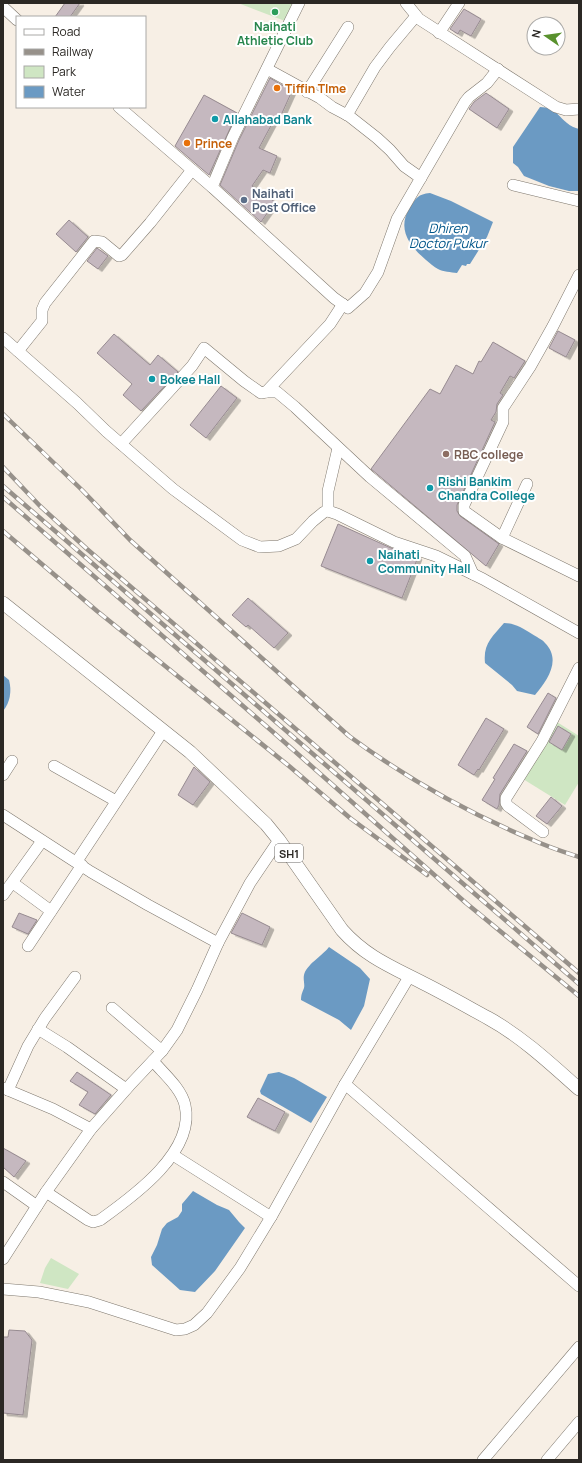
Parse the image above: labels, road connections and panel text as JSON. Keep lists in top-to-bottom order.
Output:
{
  "streets": {
    "main road": ["SH1"]
  },
  "water": ["Dhiren Doctor Pukur"],
  "places": [
    "Naihati Athletic Club",
    "Tiffin TIme",
    "Allahabad Bank",
    "Prince",
    "Naihati Post Office",
    "Bokee Hall",
    "RBC college",
    "Rishi Bankim Chandra College",
    "Naihati Community Hall"
  ],
  "legend": [
    "Road",
    "Railway",
    "Park",
    "Water"
  ],
  "north": "left"
}
